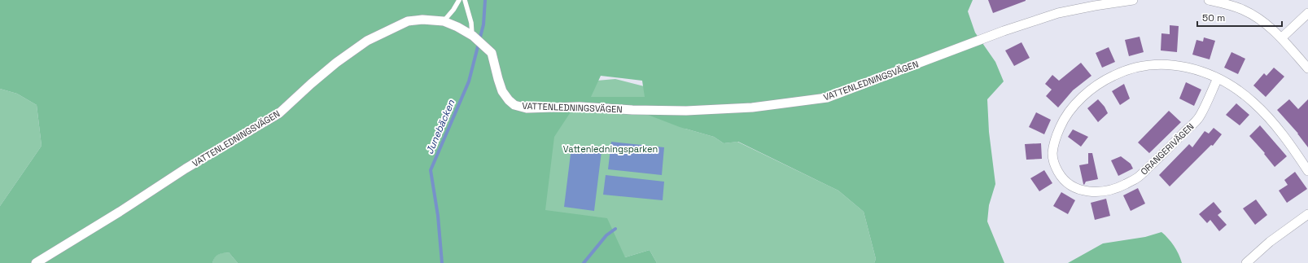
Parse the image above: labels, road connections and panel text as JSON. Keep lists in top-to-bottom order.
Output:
{
  "streets": {
    "street": ["VATTENLEDNINGSVÄGEN", "ORANGERIVÄGEN"]
  },
  "water": ["Junebäcken"],
  "parks": ["Vattenledningsparken"],
  "scale_bar": "50 m"
}
